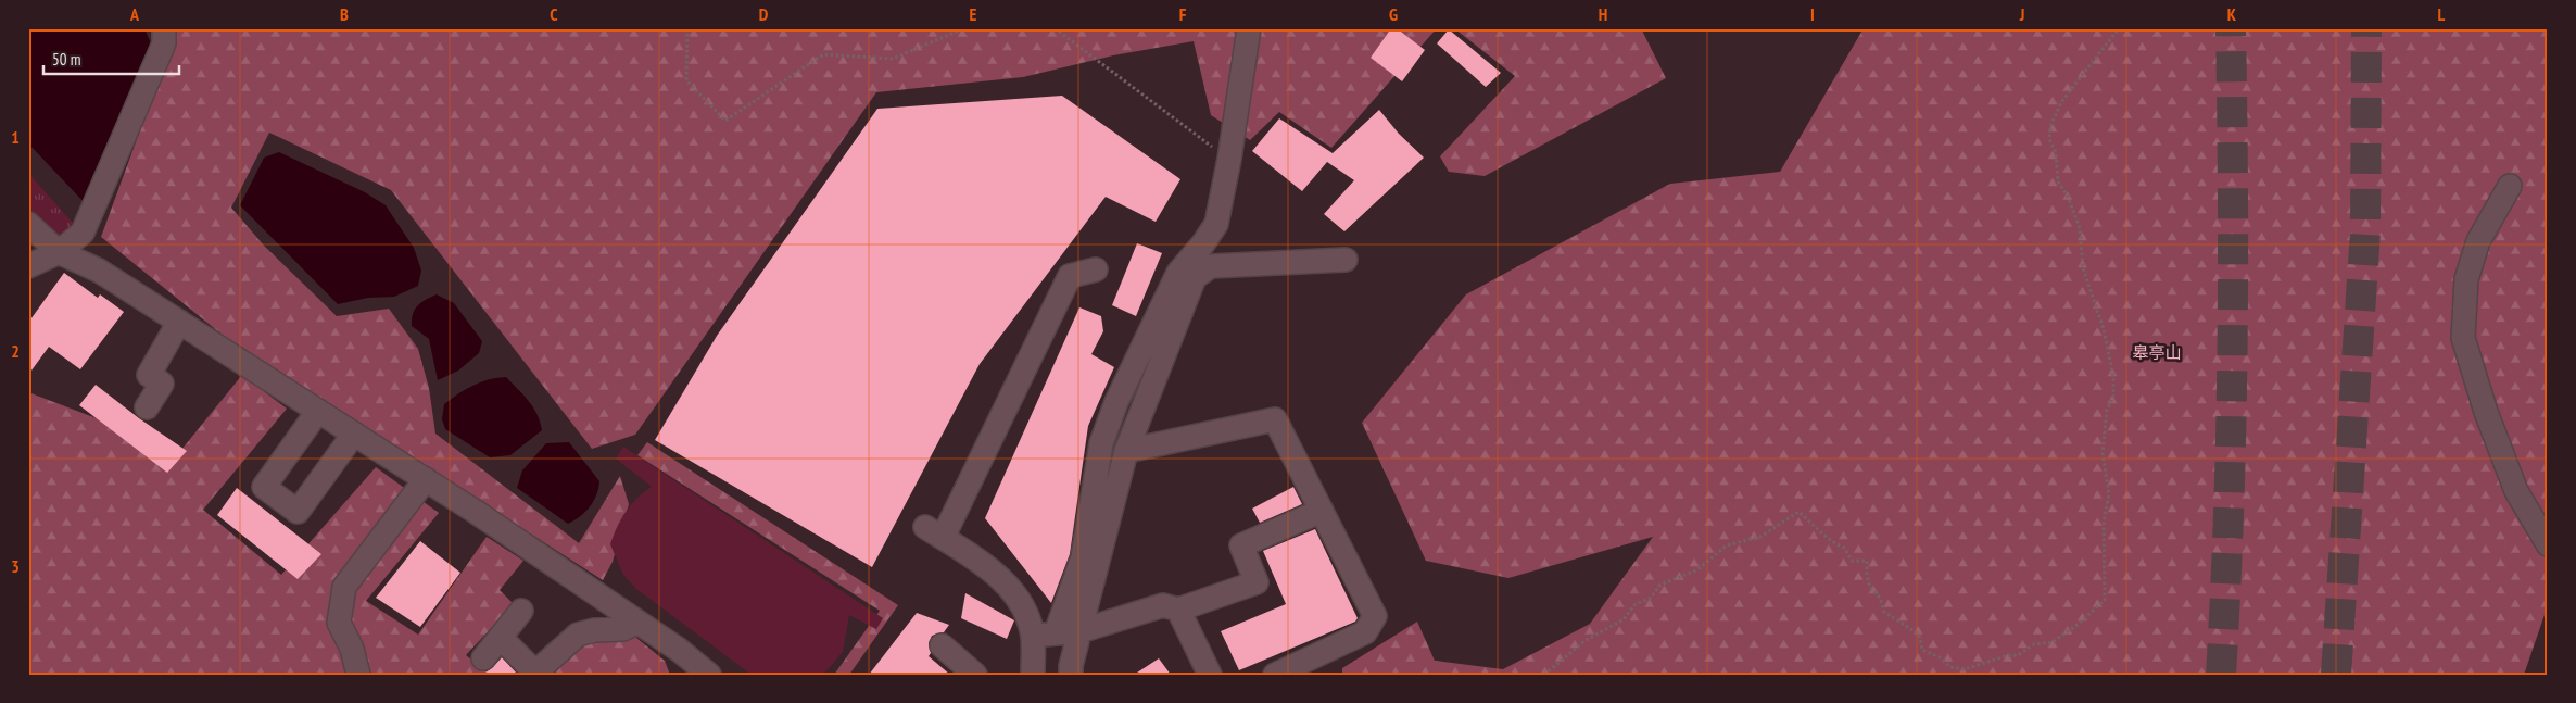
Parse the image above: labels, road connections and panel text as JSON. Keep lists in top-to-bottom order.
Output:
{
  "parks": ["皋亭山"],
  "scale_bar": "50 m",
  "grid": {
    "columns": [
      "A",
      "B",
      "C",
      "D",
      "E",
      "F",
      "G",
      "H",
      "I",
      "J",
      "K",
      "L"
    ],
    "rows": ["1", "2", "3"]
  }
}
